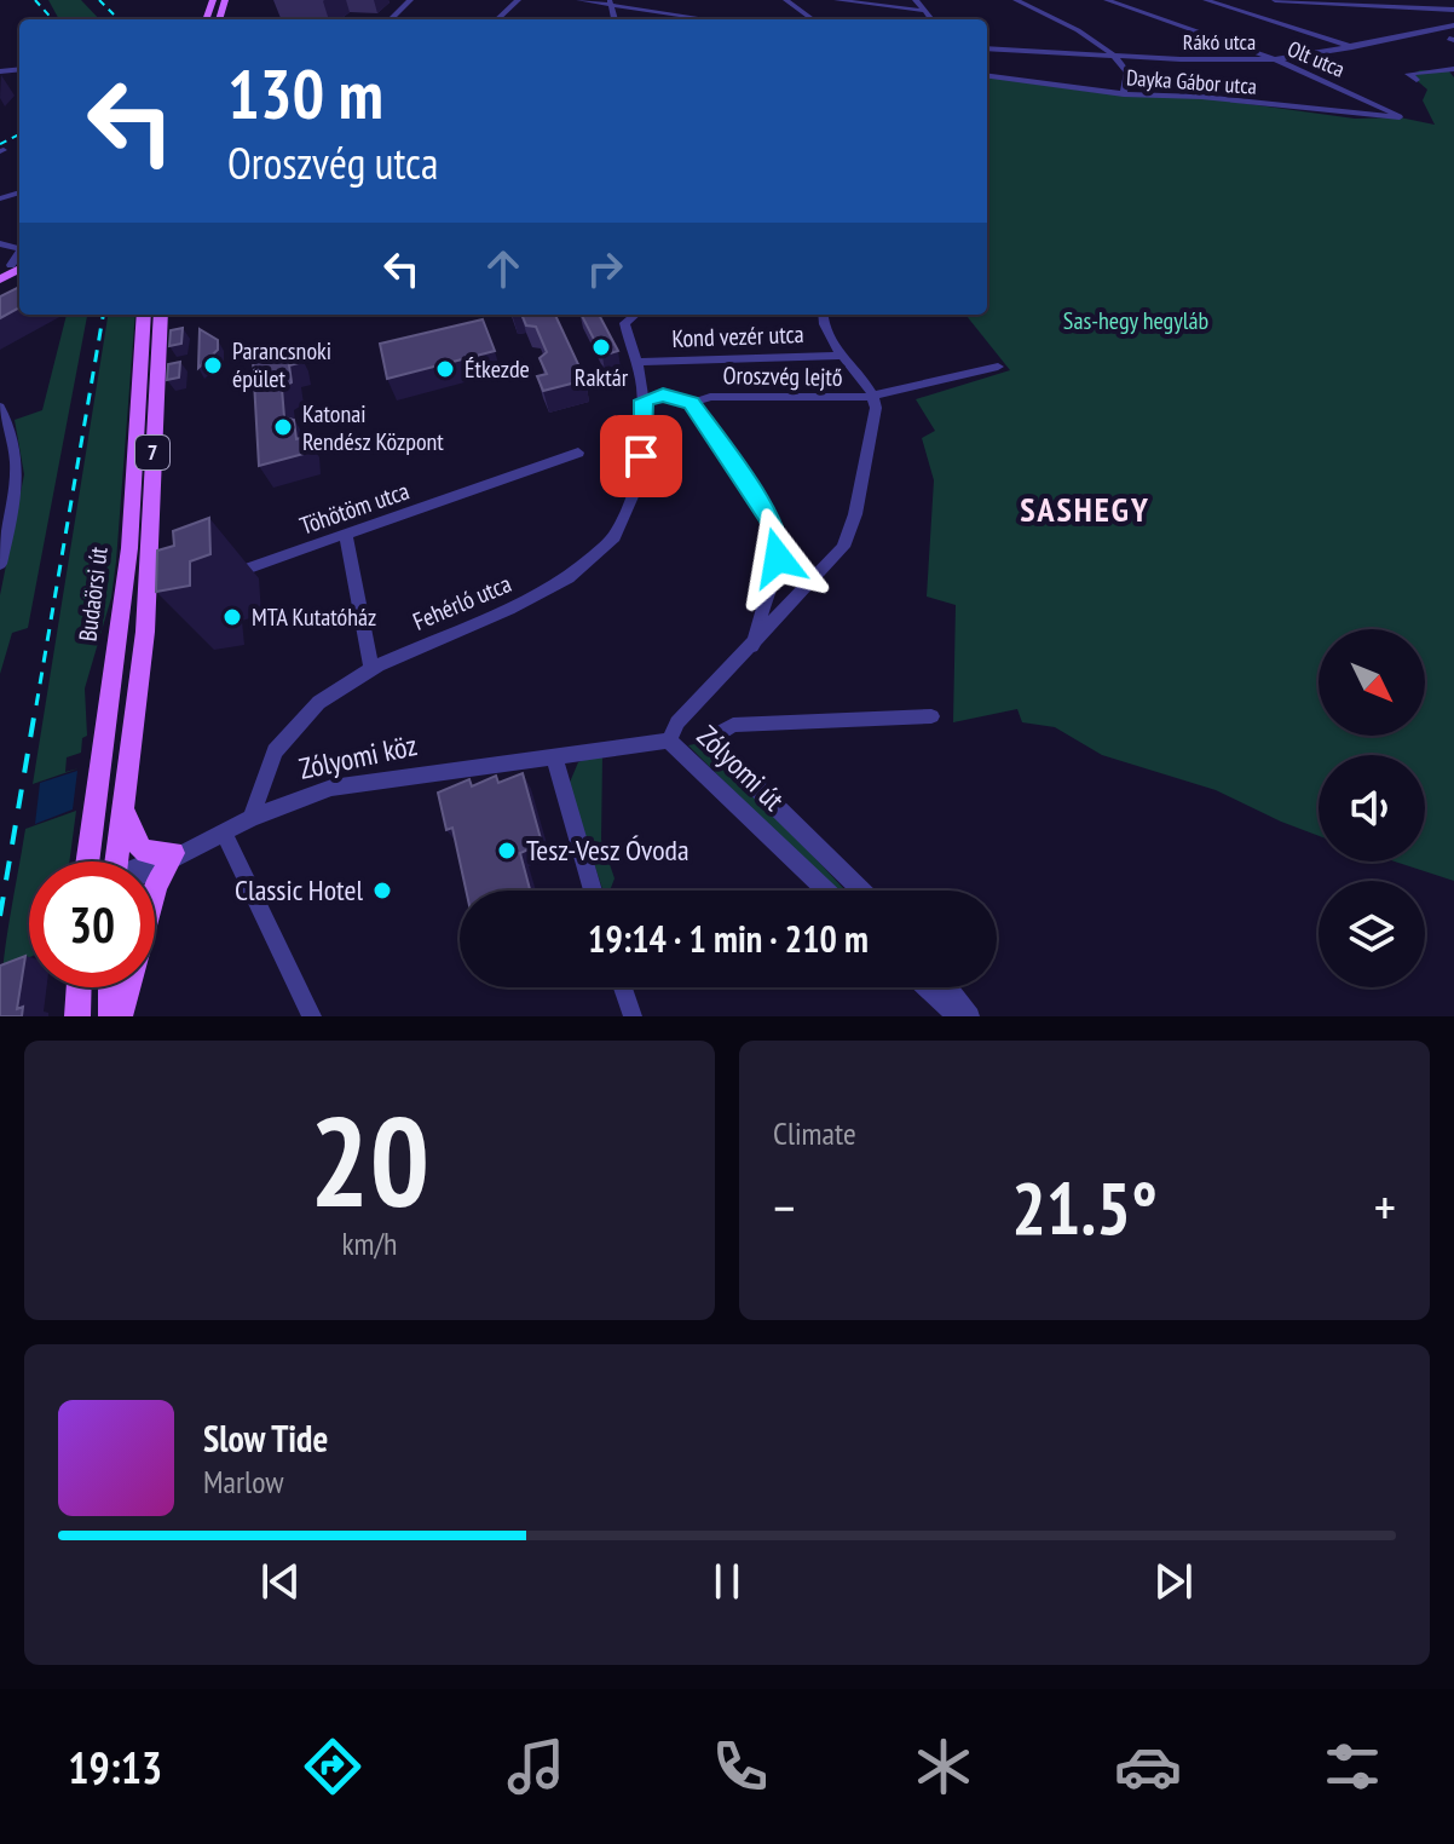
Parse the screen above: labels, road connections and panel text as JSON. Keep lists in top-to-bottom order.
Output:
{
  "streets": {
    "main road": ["7", "Budaörsi út"],
    "street": [
      "Rákó utca",
      "Olt utca",
      "Dayka Gábor utca",
      "Kond vezér utca",
      "Oroszvég lejtő",
      "Töhötöm utca",
      "Fehérló utca",
      "Zólyomi köz",
      "Zólyomi út"
    ]
  },
  "crossings": [
    ["Rákó utca", "Olt utca"],
    ["Olt utca", "Dayka Gábor utca"],
    ["Oroszvég lejtő", "Fehérló utca"],
    ["Fehérló utca", "Zólyomi köz"],
    ["Zólyomi köz", "Zólyomi út"]
  ],
  "districts": ["SASHEGY"],
  "parks": ["Sas-hegy hegyláb"],
  "places": [
    "Raktár",
    "Parancsnoki épület",
    "Étkezde",
    "Katonai Rendész Központ",
    "MTA Kutatóház",
    "Tesz-Vesz Óvoda",
    "Classic Hotel"
  ],
  "north": "bottom right",
  "page": {
    "turn": ["130 m", "Oroszvég utca"],
    "limit": "30",
    "trip": "19:14 · 1 min · 210 m",
    "tile": [
      ["20", "km/h"],
      "Climate"
    ],
    "heat": ["−", "21.5°", "+"],
    "song": ["Slow Tide", "Marlow"],
    "tabs": "19:13"
  }
}
